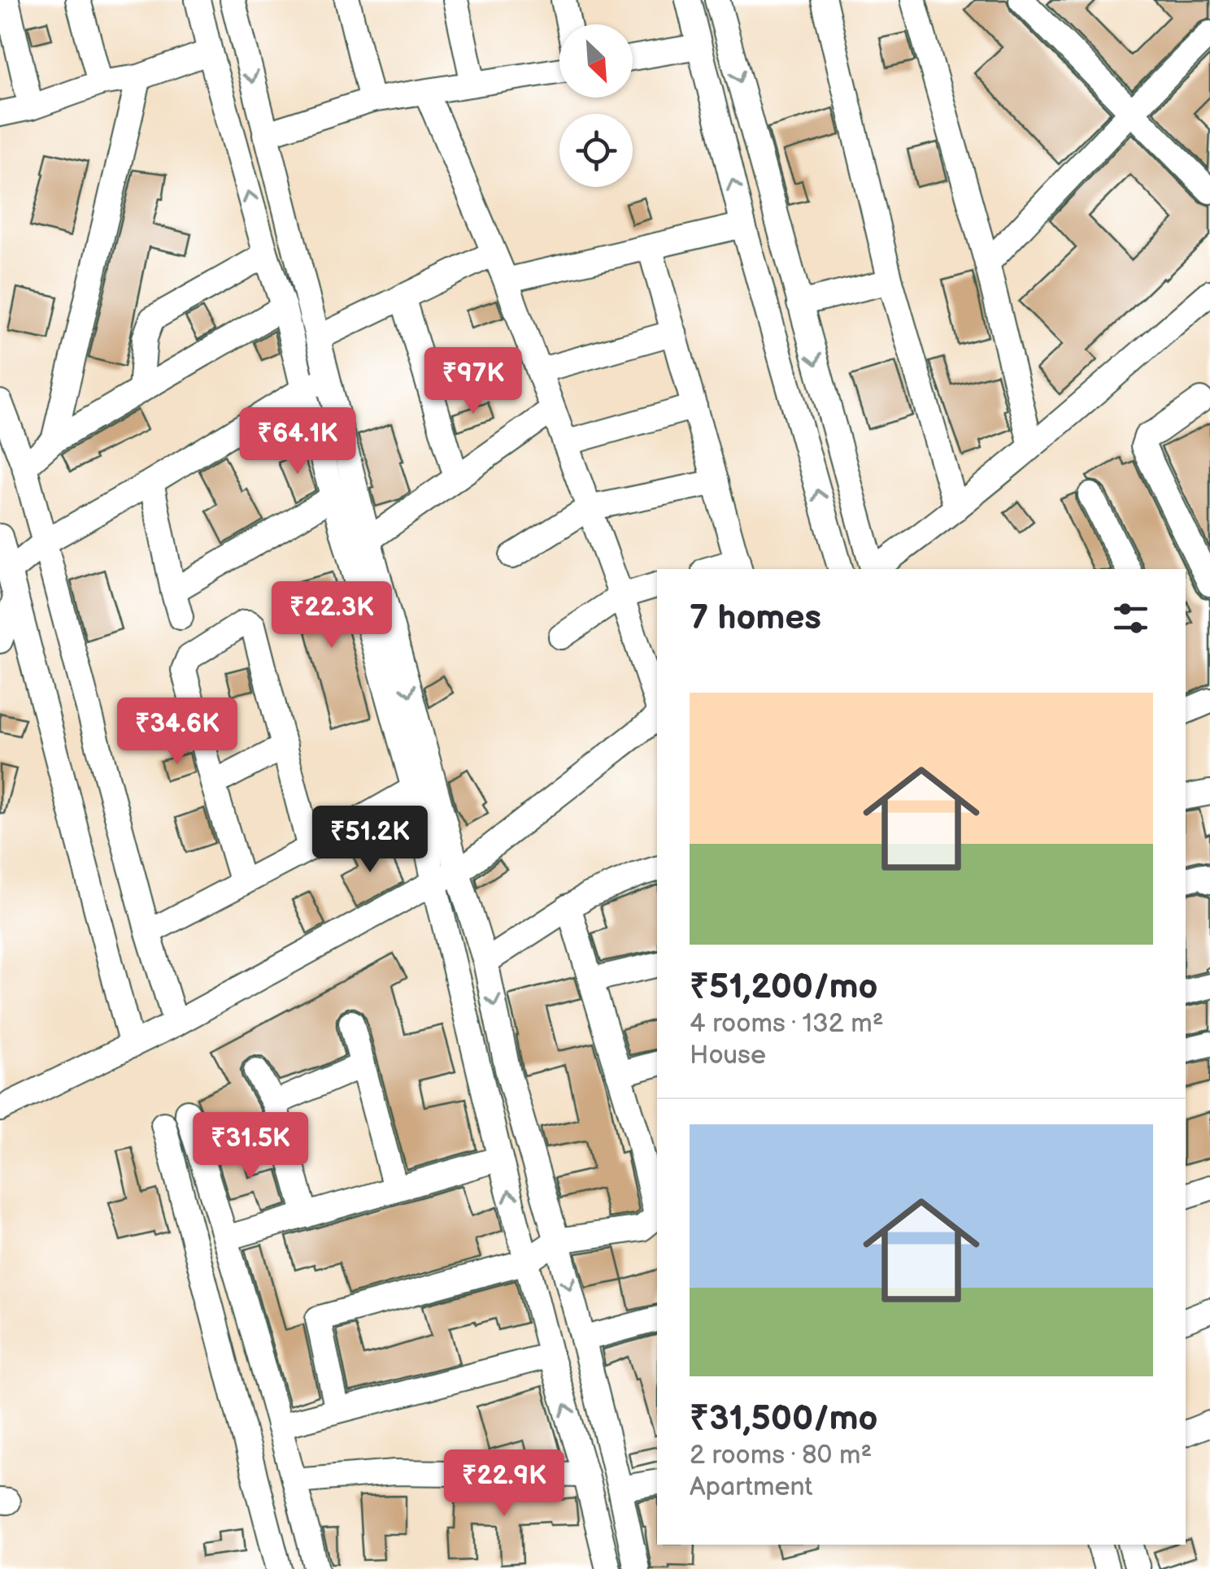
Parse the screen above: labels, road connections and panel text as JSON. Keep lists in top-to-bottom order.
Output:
{
  "north": "bottom right",
  "page": {
    "price": [
      "₹97K",
      "₹64.1K",
      "₹22.3K",
      "₹34.6K",
      "₹51.2K",
      "₹31.5K",
      "₹22.9K"
    ],
    "heading": "7 homes",
    "list": [
      {
        "name": "₹51,200/mo",
        "note": "4 rooms · 132 m² · House"
      },
      {
        "name": "₹31,500/mo",
        "note": "2 rooms · 80 m² · Apartment"
      }
    ]
  }
}
